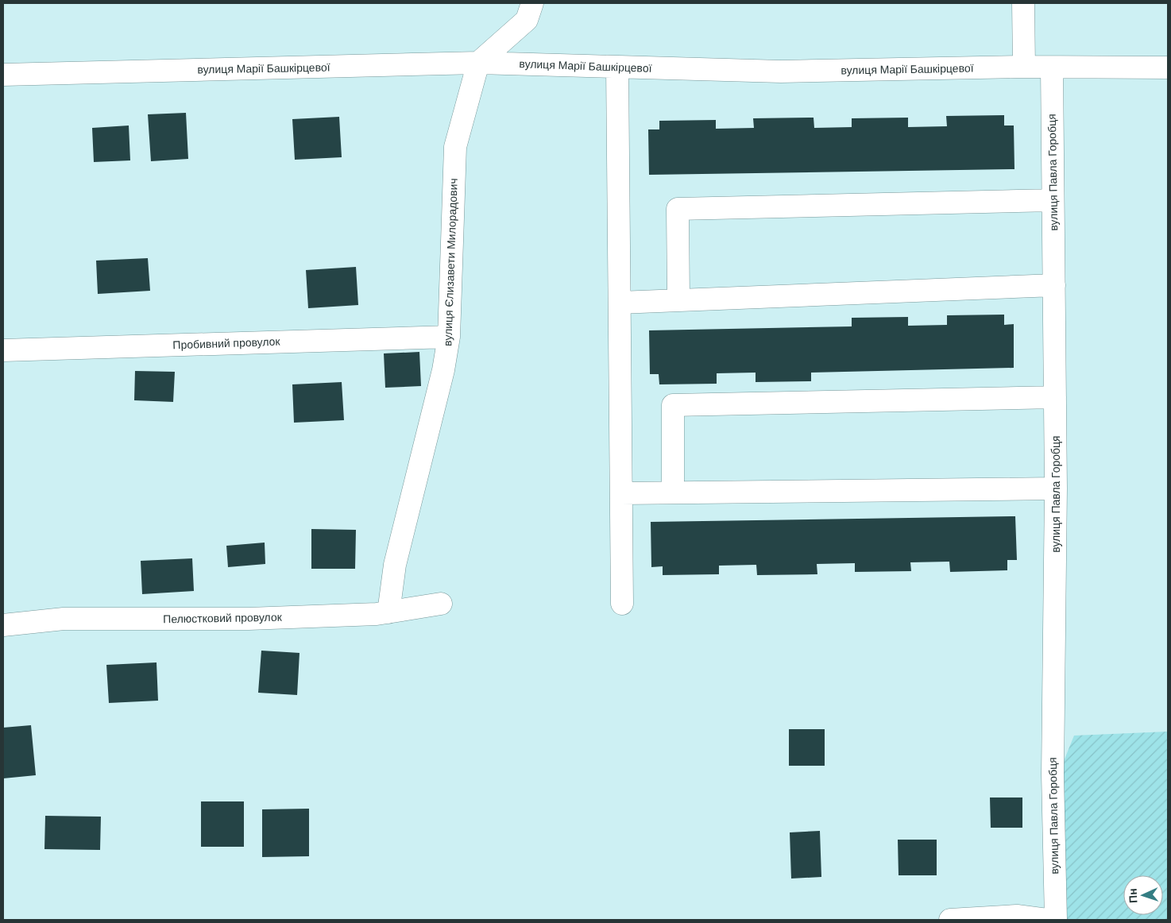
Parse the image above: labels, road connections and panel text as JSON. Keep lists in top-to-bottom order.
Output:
{
  "streets": {
    "street": [
      "вулиця Марії Башкірцевої",
      "вулиця Павла Горобця",
      "вулиця Єлизавети Милорадович",
      "Пробивний провулок",
      "Пелюстковий провулок"
    ]
  },
  "crossings": [
    ["вулиця Марії Башкірцевої", "вулиця Павла Горобця"],
    ["вулиця Марії Башкірцевої", "вулиця Єлизавети Милорадович"],
    ["вулиця Єлизавети Милорадович", "Пробивний провулок"],
    ["вулиця Єлизавети Милорадович", "Пелюстковий провулок"]
  ],
  "north": "left"
}
